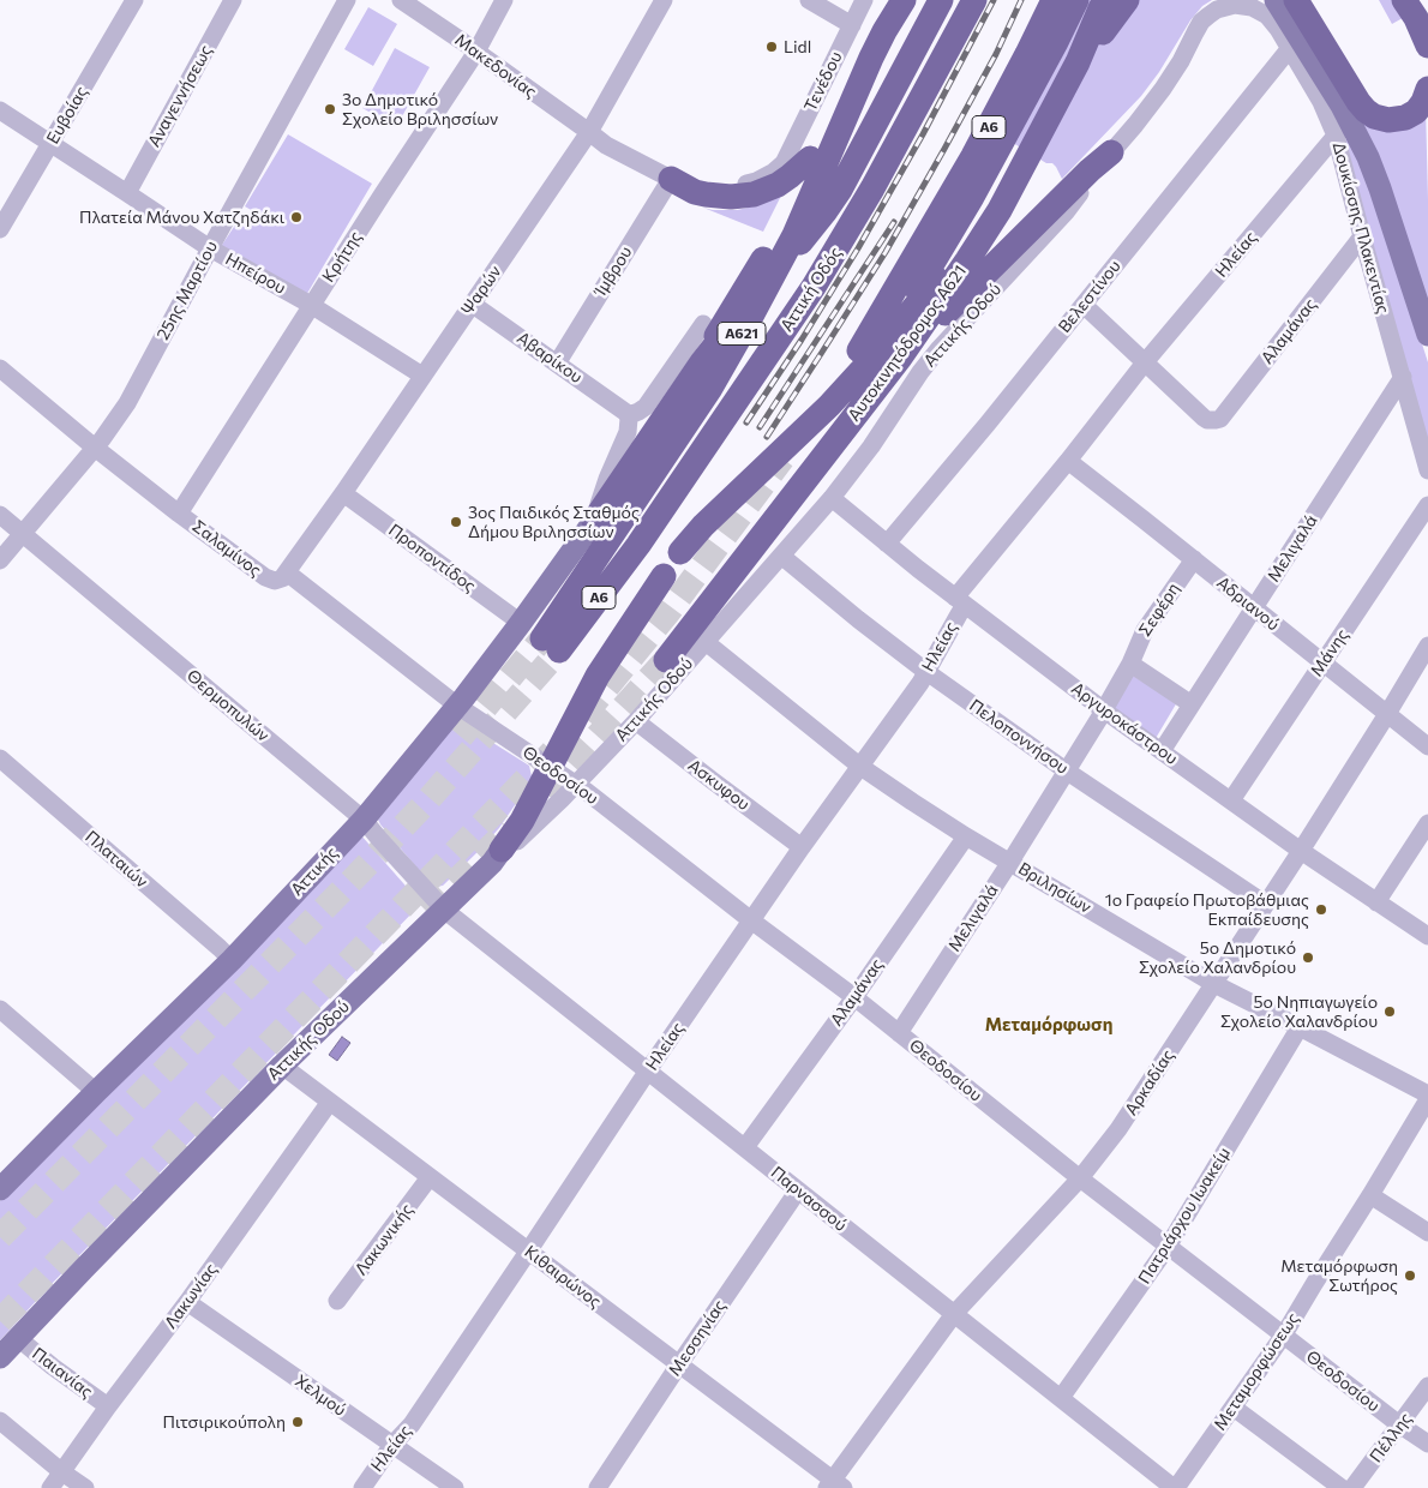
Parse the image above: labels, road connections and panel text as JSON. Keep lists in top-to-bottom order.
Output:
{
  "streets": {
    "highway": [
      "Α6",
      "Αττική Οδός",
      "Α621",
      "Αυτοκινητόδρομος Α621"
    ],
    "main road": ["Δουκίσσης Πλακεντίας", "Αττικής Οδού", "Αττικής"],
    "street": [
      "Μακεδονίας",
      "Τενέδου",
      "Αναγεννήσεως",
      "Ευβοίας",
      "Ηλείας",
      "Κρήτης",
      "Ίμβρου",
      "Ηπείρου",
      "25ης Μαρτίου",
      "Ψαρών",
      "Βελεστίνου",
      "Αλαμάνας",
      "Αβαρίκου",
      "Σαλαμίνος",
      "Μελιγαλά",
      "Προποντίδος",
      "Αδριανού",
      "Σεφέρη",
      "Μάνης",
      "Θερμοπυλών",
      "Αργυροκάστρου",
      "Πελοποννήσου",
      "Θεοδοσίου",
      "Ασκυφου",
      "Πλαταιών",
      "Βριλησίων",
      "Αρκαδίας",
      "Παρνασσού",
      "Πατριάρχου Ιωακείμ",
      "Λακωνικής",
      "Κιθαιρώνος",
      "Λακωνίας",
      "Μεσσηνίας",
      "Μεταμορφώσεως",
      "Παιανίας",
      "Χελμού",
      "Πέλλης"
    ]
  },
  "crossings": [
    ["Μακεδονίας", "Τενέδου"],
    ["Μακεδονίας", "Κρήτης"],
    ["Μακεδονίας", "Ίμβρου"],
    ["Μακεδονίας", "Ψαρών"],
    ["Αναγεννήσεως", "Ηπείρου"],
    ["Ευβοίας", "Ηπείρου"],
    ["Α6", "Αυτοκινητόδρομος Α621"],
    ["Δουκίσσης Πλακεντίας", "Ηλείας"],
    ["Δουκίσσης Πλακεντίας", "Βελεστίνου"],
    ["Δουκίσσης Πλακεντίας", "Αττικής Οδού"],
    ["Δουκίσσης Πλακεντίας", "Αλαμάνας"],
    ["Δουκίσσης Πλακεντίας", "Μελιγαλά"],
    ["Ηλείας", "Αλαμάνας"],
    ["Ηλείας", "Αδριανού"],
    ["Ηλείας", "Αργυροκάστρου"],
    ["Ηλείας", "Πελοποννήσου"],
    ["Ηλείας", "Θεοδοσίου"],
    ["Ηλείας", "Ασκυφου"],
    ["Ηλείας", "Βριλησίων"],
    ["Ηλείας", "Παρνασσού"],
    ["Ηλείας", "Κιθαιρώνος"],
    ["Ηλείας", "Χελμού"],
    ["Κρήτης", "Ηπείρου"],
    ["Κρήτης", "Σαλαμίνος"],
    ["Ίμβρου", "Αβαρίκου"],
    ["Ηπείρου", "25ης Μαρτίου"],
    ["Ηπείρου", "Ψαρών"],
    ["Αττική Οδός", "Α621"],
    ["25ης Μαρτίου", "Σαλαμίνος"],
    ["25ης Μαρτίου", "Θερμοπυλών"],
    ["Ψαρών", "Αβαρίκου"],
    ["Ψαρών", "Σαλαμίνος"],
    ["Ψαρών", "Προποντίδος"],
    ["Βελεστίνου", "Αργυροκάστρου"],
    ["Αττικής Οδού", "Θερμοπυλών"],
    ["Αττικής Οδού", "Αργυροκάστρου"],
    ["Αττικής Οδού", "Πελοποννήσου"],
    ["Αττικής Οδού", "Θεοδοσίου"],
    ["Αττικής Οδού", "Ασκυφου"],
    ["Αττικής Οδού", "Βριλησίων"],
    ["Αττικής Οδού", "Παρνασσού"],
    ["Αττικής Οδού", "Κιθαιρώνος"],
    ["Αττικής Οδού", "Παιανίας"],
    ["Αλαμάνας", "Θεοδοσίου"],
    ["Αλαμάνας", "Βριλησίων"],
    ["Αλαμάνας", "Παρνασσού"],
    ["Σαλαμίνος", "Θεοδοσίου"],
    ["Σαλαμίνος", "Αττικής"],
    ["Μελιγαλά", "Αδριανού"],
    ["Μελιγαλά", "Σεφέρη"],
    ["Μελιγαλά", "Αργυροκάστρου"],
    ["Μελιγαλά", "Πελοποννήσου"],
    ["Μελιγαλά", "Θεοδοσίου"],
    ["Μελιγαλά", "Βριλησίων"],
    ["Προποντίδος", "Αττικής"],
    ["Αδριανού", "Σεφέρη"],
    ["Αδριανού", "Μάνης"],
    ["Αδριανού", "Αρκαδίας"],
    ["Σεφέρη", "Αργυροκάστρου"],
    ["Μάνης", "Αργυροκάστρου"],
    ["Θερμοπυλών", "Αττικής"],
    ["Θερμοπυλών", "Παρνασσού"],
    ["Αργυροκάστρου", "Αρκαδίας"],
    ["Πελοποννήσου", "Αρκαδίας"],
    ["Θεοδοσίου", "Αττικής"],
    ["Θεοδοσίου", "Αρκαδίας"],
    ["Θεοδοσίου", "Πατριάρχου Ιωακείμ"],
    ["Θεοδοσίου", "Μεταμορφώσεως"],
    ["Θεοδοσίου", "Πέλλης"],
    ["Πλαταιών", "Αττικής"],
    ["Βριλησίων", "Αρκαδίας"],
    ["Βριλησίων", "Πατριάρχου Ιωακείμ"],
    ["Αρκαδίας", "Παρνασσού"],
    ["Αρκαδίας", "Κιθαιρώνος"],
    ["Παρνασσού", "Πατριάρχου Ιωακείμ"],
    ["Παρνασσού", "Μεσσηνίας"],
    ["Παρνασσού", "Μεταμορφώσεως"],
    ["Λακωνικής", "Κιθαιρώνος"],
    ["Κιθαιρώνος", "Λακωνίας"],
    ["Κιθαιρώνος", "Μεσσηνίας"],
    ["Λακωνίας", "Παιανίας"],
    ["Λακωνίας", "Χελμού"]
  ],
  "districts": ["Μεταμόρφωση"],
  "places": [
    "Lidl",
    "3ο Δημοτικό Σχολείο Βριλησσίων",
    "Πλατεία Μάνου Χατζηδάκι",
    "3ος Παιδικός Σταθμός Δήμου Βριλησσίων",
    "1ο Γραφείο Πρωτοβάθμιας Εκπαίδευσης",
    "5ο Δημοτικό Σχολείο Χαλανδρίου",
    "5ο Νηπιαγωγείο Σχολείο Χαλανδρίου",
    "Μεταμόρφωση Σωτήρος",
    "Πιτσιρικούπολη"
  ]
}
